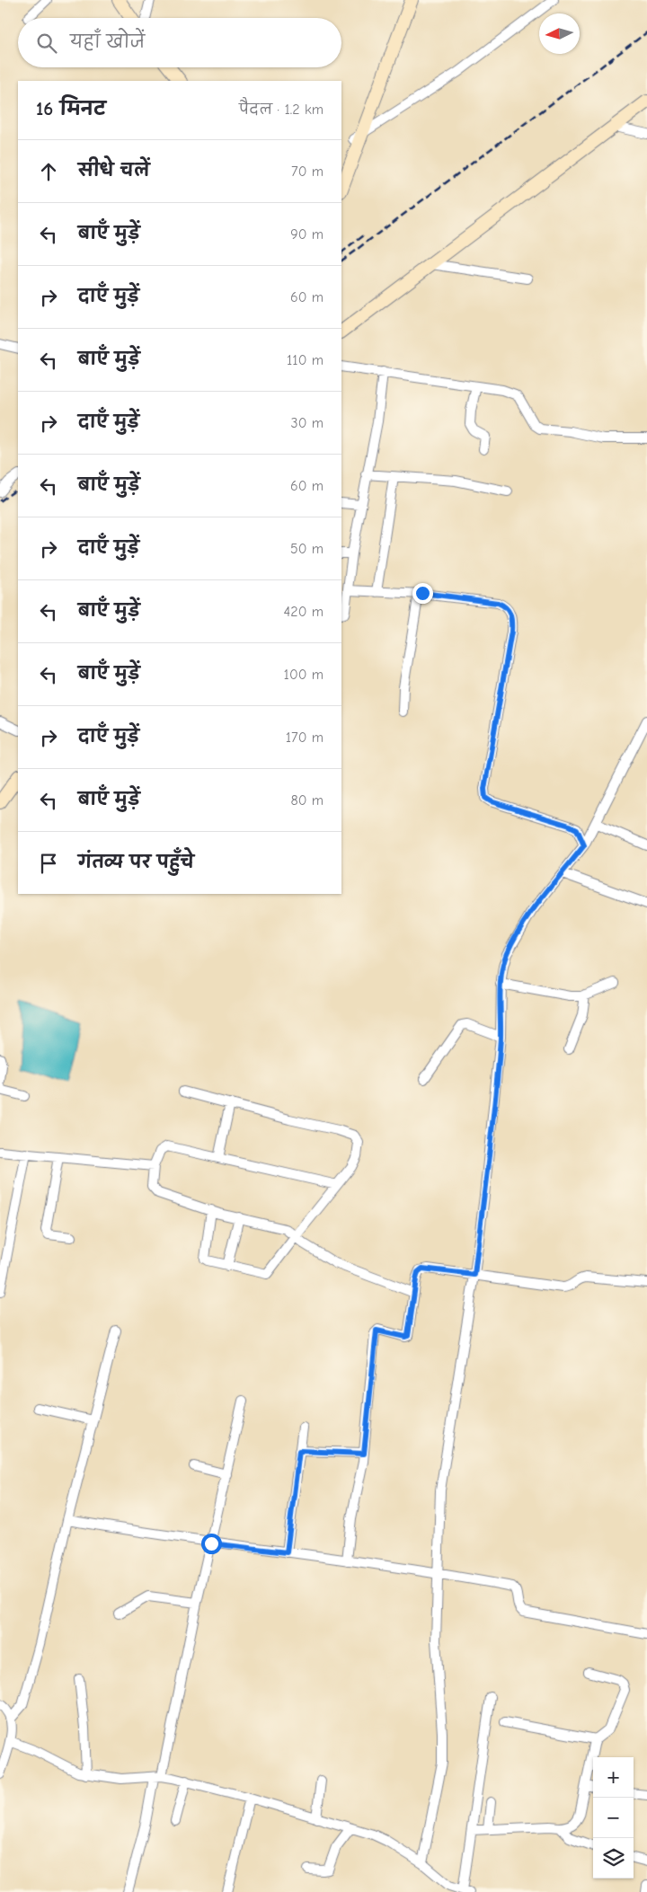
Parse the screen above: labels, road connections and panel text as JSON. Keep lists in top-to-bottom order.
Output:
{
  "north": "left",
  "page": {
    "search": "यहाँ खोजें",
    "heading": ["16 मिनट", "पैदल · 1.2 km"],
    "list": [
      ["सीधे चलें", "70 m"],
      ["बाएँ मुड़ें", "90 m"],
      ["दाएँ मुड़ें", "60 m"],
      ["बाएँ मुड़ें", "110 m"],
      ["दाएँ मुड़ें", "30 m"],
      ["बाएँ मुड़ें", "60 m"],
      ["दाएँ मुड़ें", "50 m"],
      ["बाएँ मुड़ें", "420 m"],
      ["बाएँ मुड़ें", "100 m"],
      ["दाएँ मुड़ें", "170 m"],
      ["बाएँ मुड़ें", "80 m"],
      "गंतव्य पर पहुँचे"
    ],
    "map_buttons": ["+", "−"]
  }
}
